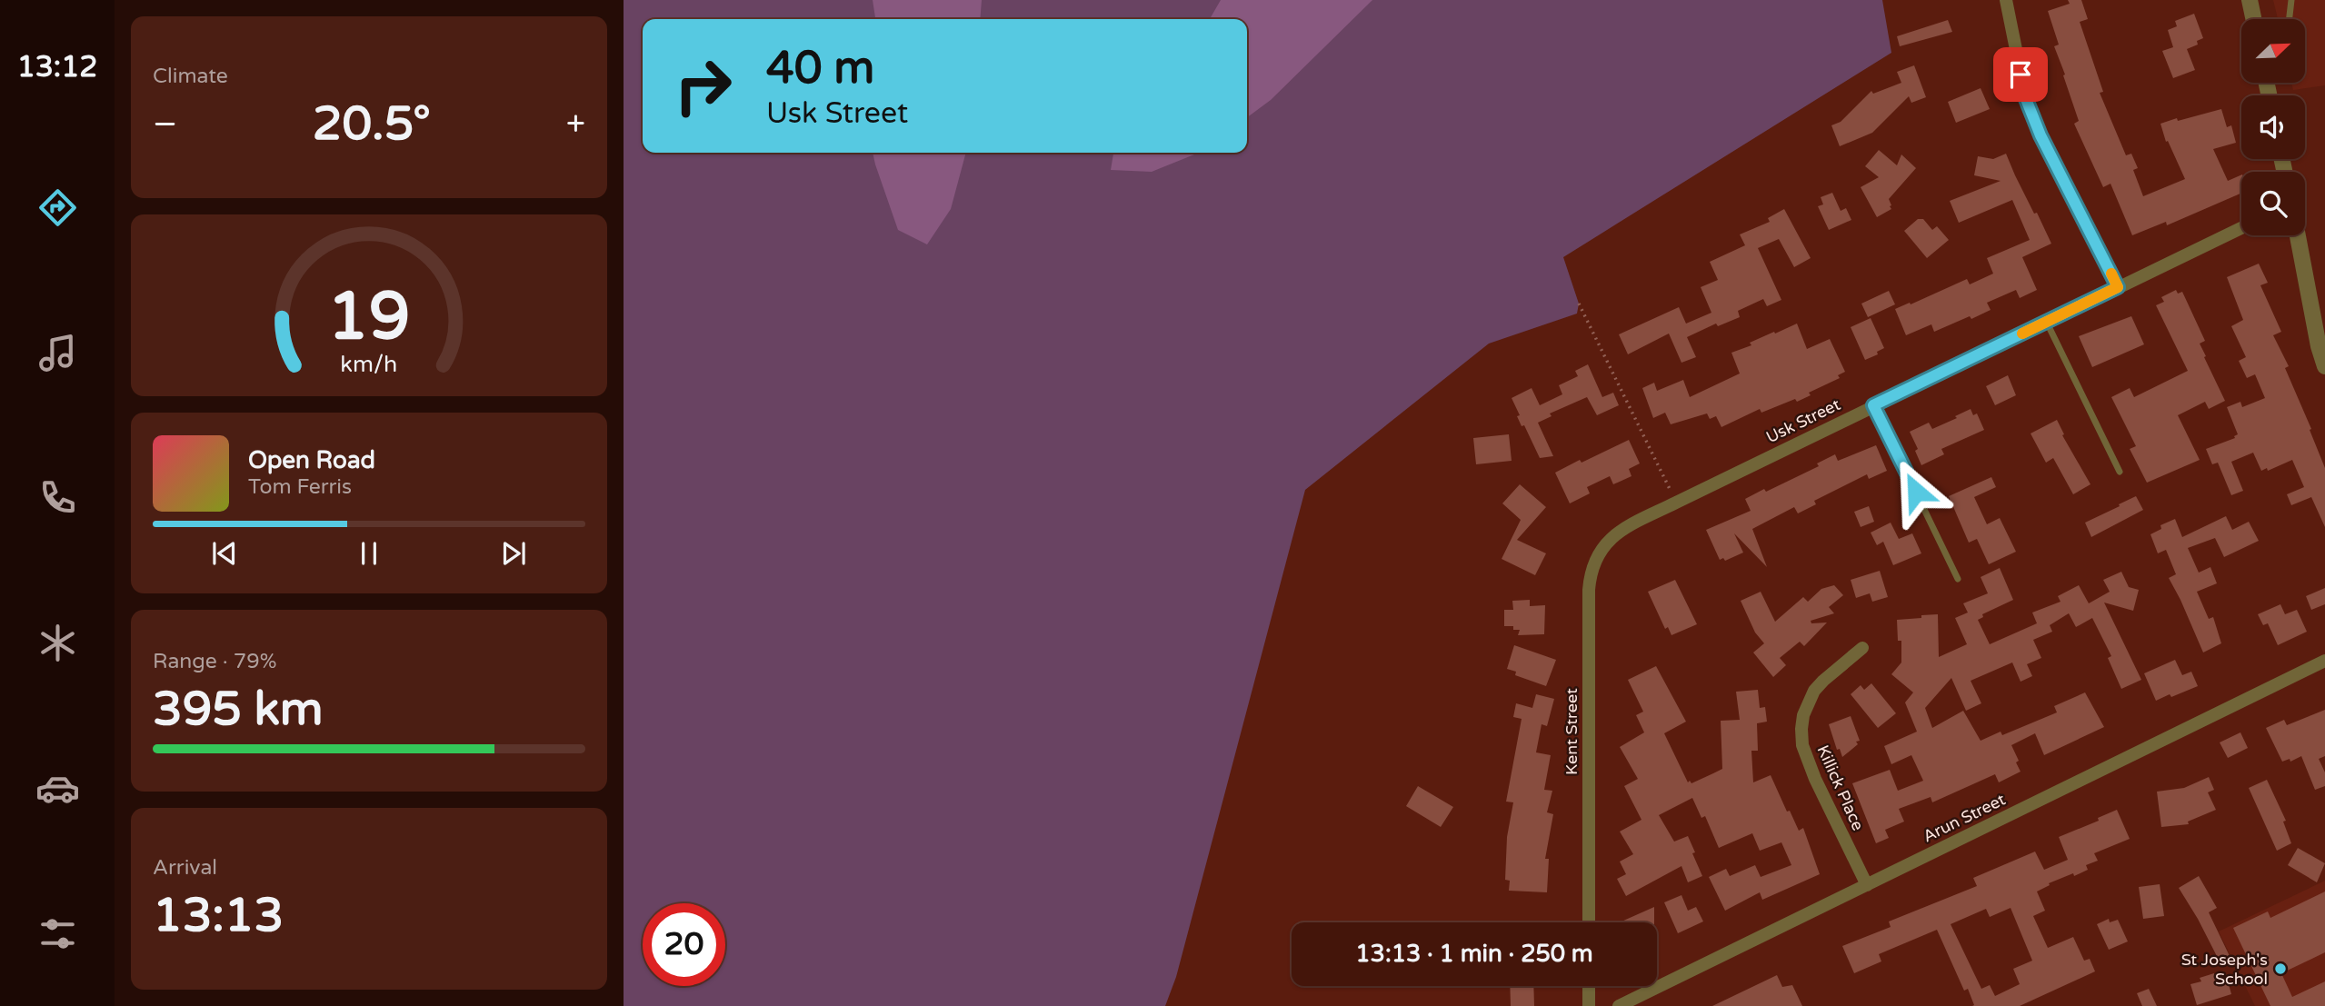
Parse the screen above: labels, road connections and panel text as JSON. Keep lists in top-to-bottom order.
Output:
{
  "streets": {
    "street": [
      "Usk Street",
      "Kent Street",
      "Killick Place",
      "Arun Street"
    ]
  },
  "crossings": [
    ["Usk Street", "Kent Street"],
    ["Killick Place", "Arun Street"]
  ],
  "places": ["St Joseph's School"],
  "north": "top right",
  "page": {
    "tabs": "13:12",
    "tile": [
      "Climate",
      ["Range · 79%", "395 km"],
      ["Arrival", "13:13"]
    ],
    "turn": ["40 m", "Usk Street"],
    "heat": ["−", "20.5°", "+"],
    "song": ["Open Road", "Tom Ferris"],
    "limit": "20",
    "trip": "13:13 · 1 min · 250 m",
    "gauge": ["19", "km/h"]
  }
}
